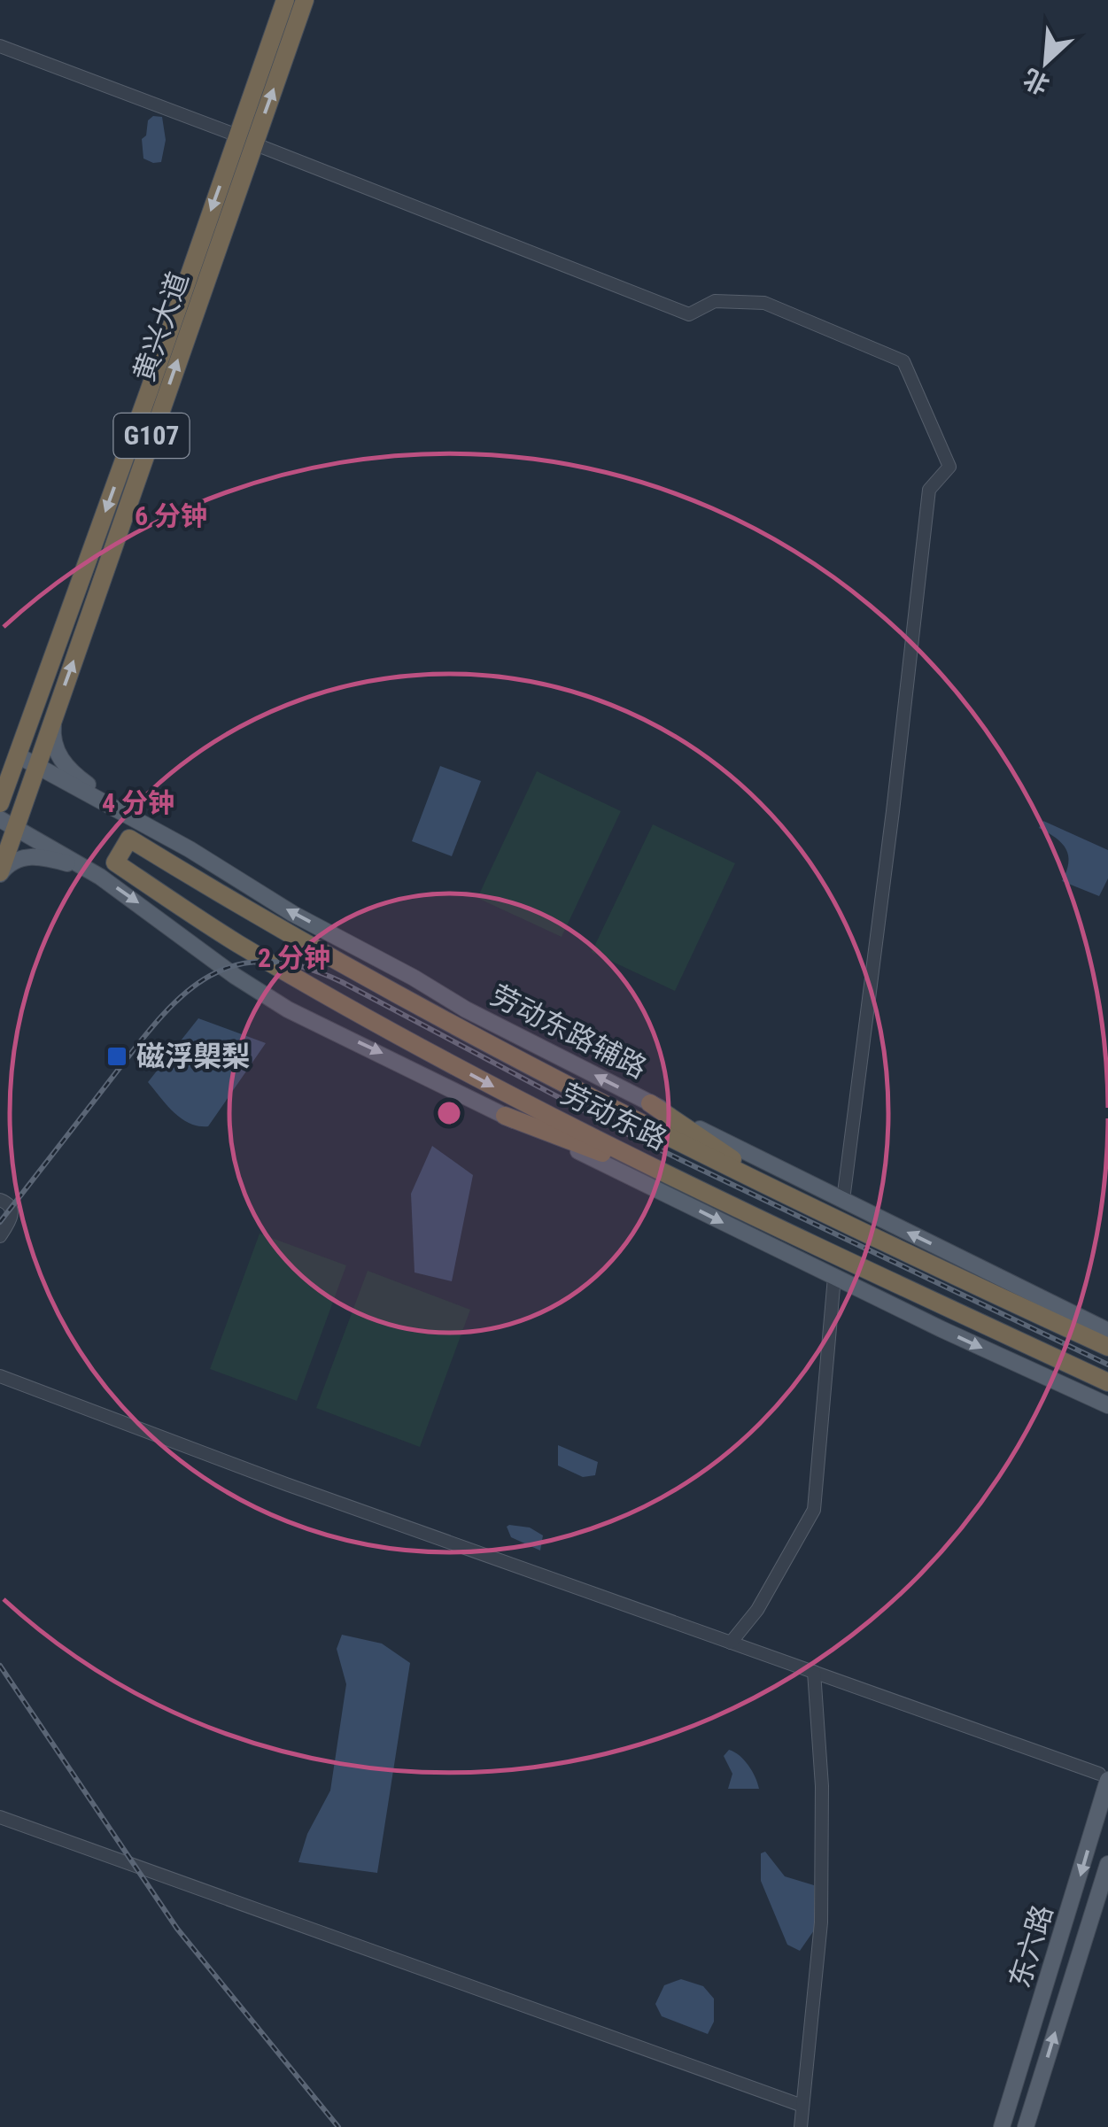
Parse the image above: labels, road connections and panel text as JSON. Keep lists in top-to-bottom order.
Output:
{
  "streets": {
    "highway": ["黄兴大道", "G107", "劳动东路"],
    "main road": ["劳动东路辅路", "东六路"]
  },
  "crossings": [
    ["黄兴大道", "劳动东路辅路"]
  ],
  "places": {
    "transit": ["磁浮㮾梨"]
  },
  "north": "bottom left",
  "rings": ["6 分钟", "4 分钟", "2 分钟"]
}
